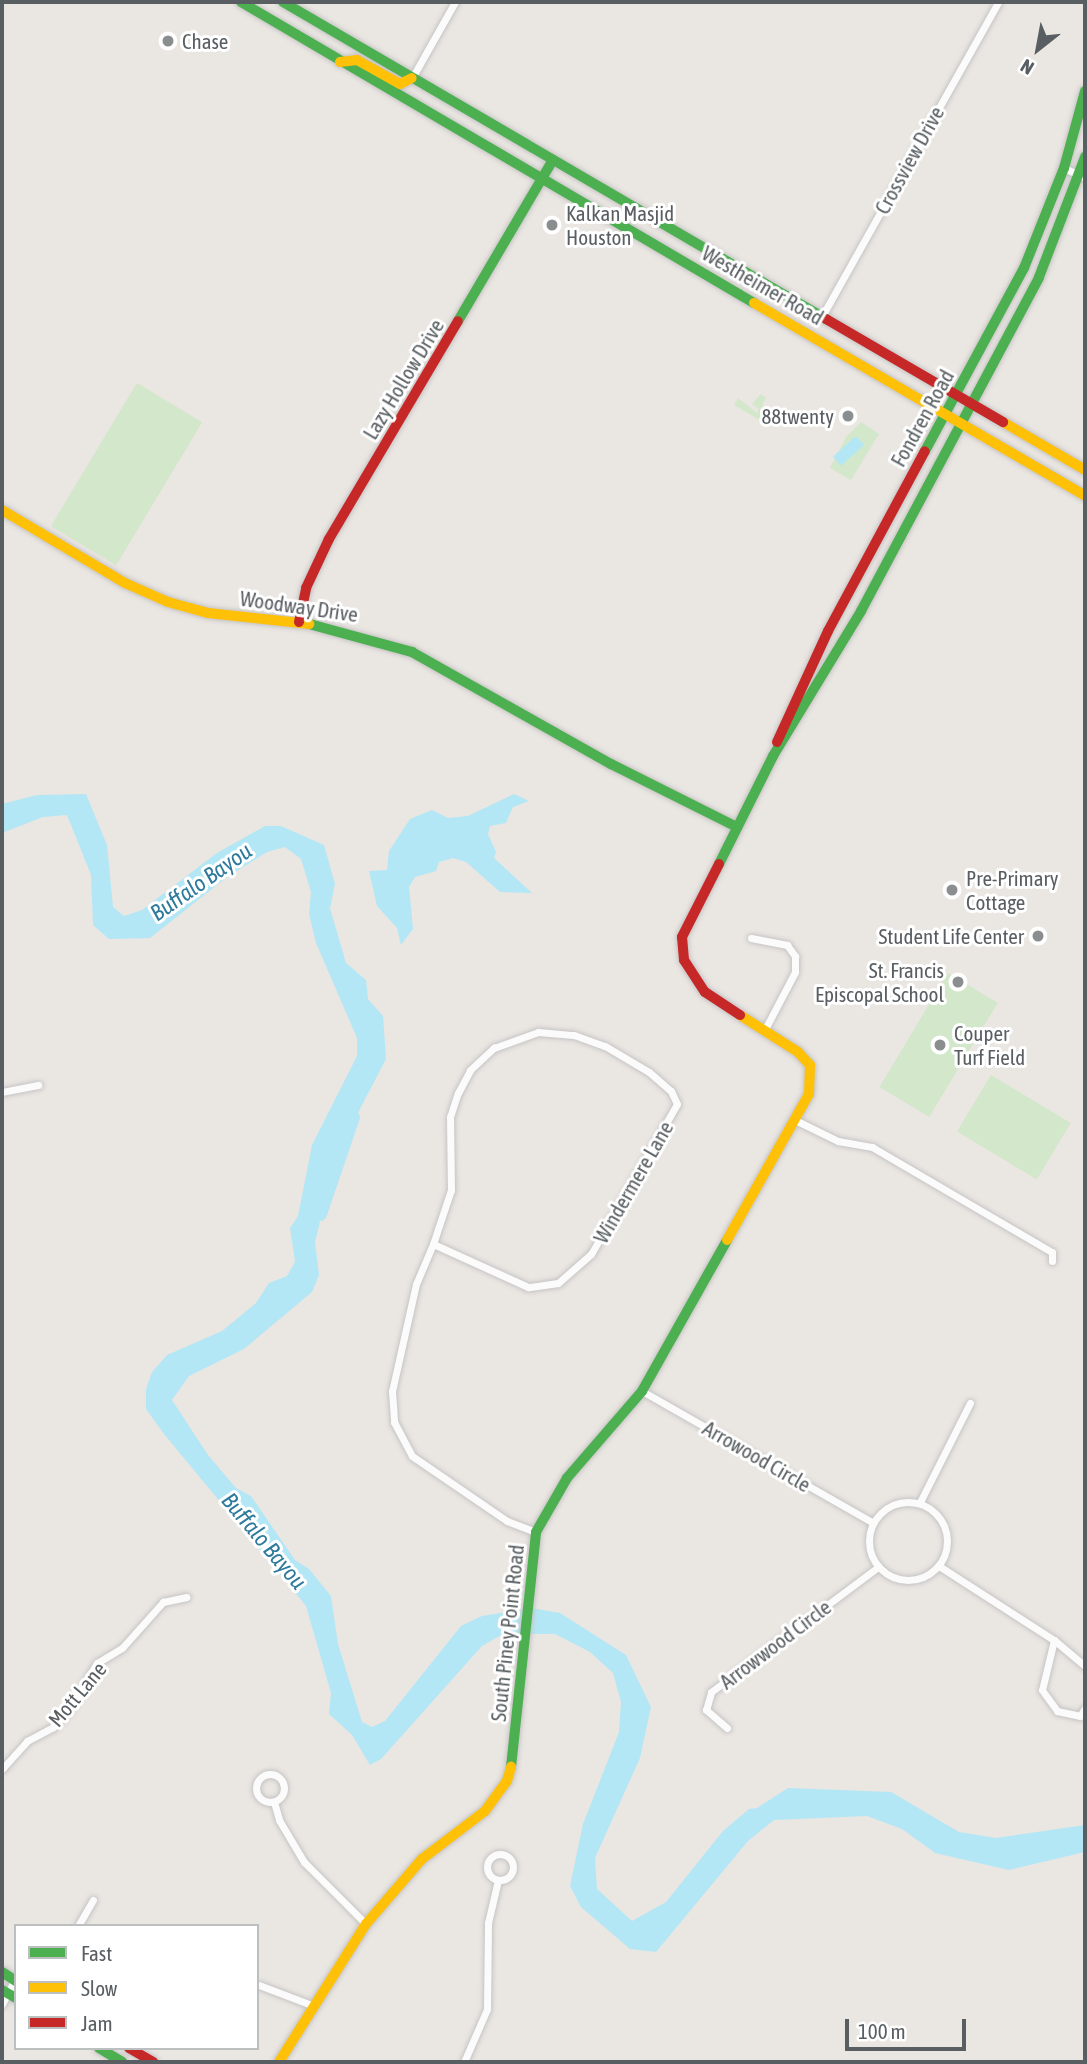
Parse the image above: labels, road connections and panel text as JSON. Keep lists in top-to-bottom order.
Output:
{
  "streets": {
    "street": [
      "Crossview Drive",
      "Westheimer Road",
      "Lazy Hollow Drive",
      "Fondren Road",
      "Woodway Drive",
      "Windermere Lane",
      "Arrowood Circle",
      "South Piney Point Road",
      "Arrowwood Circle",
      "Mott Lane"
    ]
  },
  "crossings": [
    ["Crossview Drive", "Westheimer Road"],
    ["Westheimer Road", "Lazy Hollow Drive"],
    ["Westheimer Road", "Fondren Road"],
    ["Lazy Hollow Drive", "Woodway Drive"],
    ["Fondren Road", "Woodway Drive"],
    ["Fondren Road", "South Piney Point Road"],
    ["Windermere Lane", "South Piney Point Road"],
    ["Arrowood Circle", "South Piney Point Road"],
    ["Arrowood Circle", "Arrowwood Circle"]
  ],
  "water": ["Buffalo Bayou"],
  "places": [
    "Chase",
    "Kalkan Masjid Houston",
    "88twenty",
    "Pre-Primary Cottage",
    "Student Life Center",
    "St. Francis Episcopal School",
    "Couper Turf Field"
  ],
  "legend": ["Fast", "Slow", "Jam"],
  "scale_bar": "100 m",
  "north": "bottom left"
}
